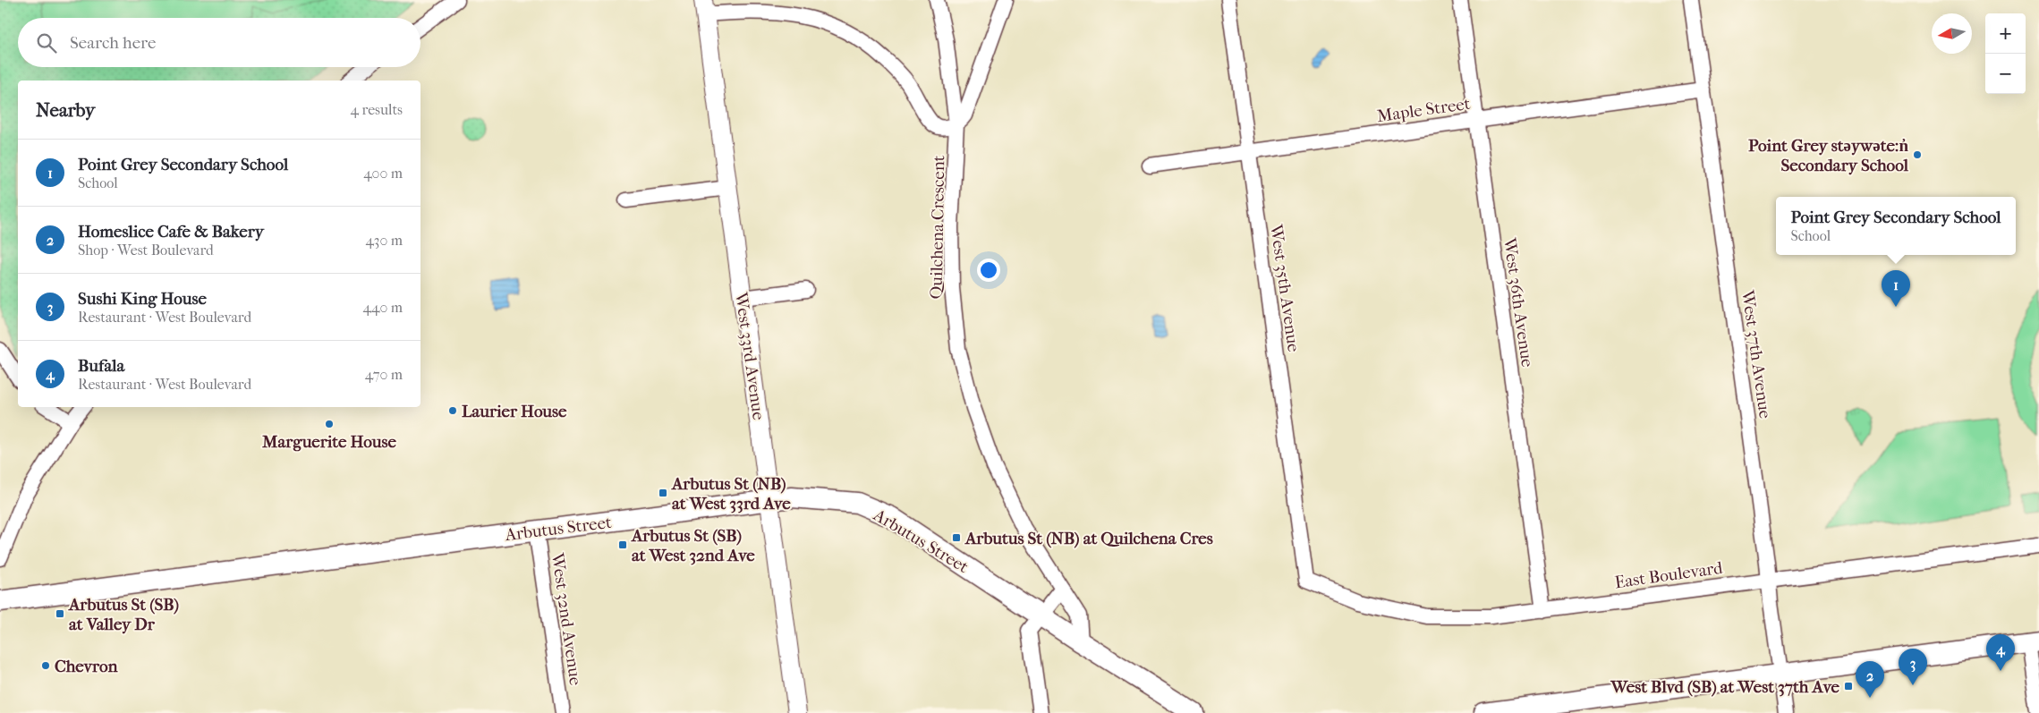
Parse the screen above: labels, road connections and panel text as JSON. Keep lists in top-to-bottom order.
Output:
{
  "streets": {
    "main road": ["Arbutus Street"],
    "street": [
      "Maple Street",
      "Quilchena Crescent",
      "West 35th Avenue",
      "West 36th Avenue",
      "West 37th Avenue",
      "West 33rd Avenue",
      "East Boulevard",
      "West 32nd Avenue"
    ]
  },
  "crossings": [
    ["Maple Street", "West 35th Avenue"],
    ["Maple Street", "West 36th Avenue"],
    ["Maple Street", "West 37th Avenue"],
    ["Quilchena Crescent", "Arbutus Street"],
    ["West 35th Avenue", "East Boulevard"],
    ["West 36th Avenue", "East Boulevard"],
    ["West 37th Avenue", "East Boulevard"],
    ["West 33rd Avenue", "Arbutus Street"],
    ["Arbutus Street", "West 32nd Avenue"]
  ],
  "places": {
    "other": [
      "Point Grey stəywəte:n̓ Secondary School",
      "Laurier House",
      "Marguerite House",
      "Chevron"
    ],
    "transit": [
      "Arbutus St (NB) at West 33rd Ave",
      "Arbutus St (NB) at Quilchena Cres",
      "Arbutus St (SB) at West 32nd Ave",
      "Arbutus St (SB) at Valley Dr",
      "West Blvd (SB) at West 37th Ave"
    ]
  },
  "north": "left",
  "page": {
    "map_buttons": ["+", "−"],
    "search": "Search here",
    "heading": ["Nearby", "4 results"],
    "list": [
      {
        "mark": "1",
        "name": "Point Grey Secondary School",
        "note": "School",
        "value": "400 m"
      },
      {
        "mark": "2",
        "name": "Homeslice Cafe & Bakery",
        "note": "Shop · West Boulevard",
        "value": "430 m"
      },
      {
        "mark": "3",
        "name": "Sushi King House",
        "note": "Restaurant · West Boulevard",
        "value": "440 m"
      },
      {
        "mark": "4",
        "name": "Bufala",
        "note": "Restaurant · West Boulevard",
        "value": "470 m"
      }
    ],
    "popup": ["Point Grey Secondary School", "School"],
    "pins": [
      "1",
      "4",
      "3",
      "2"
    ]
  }
}
